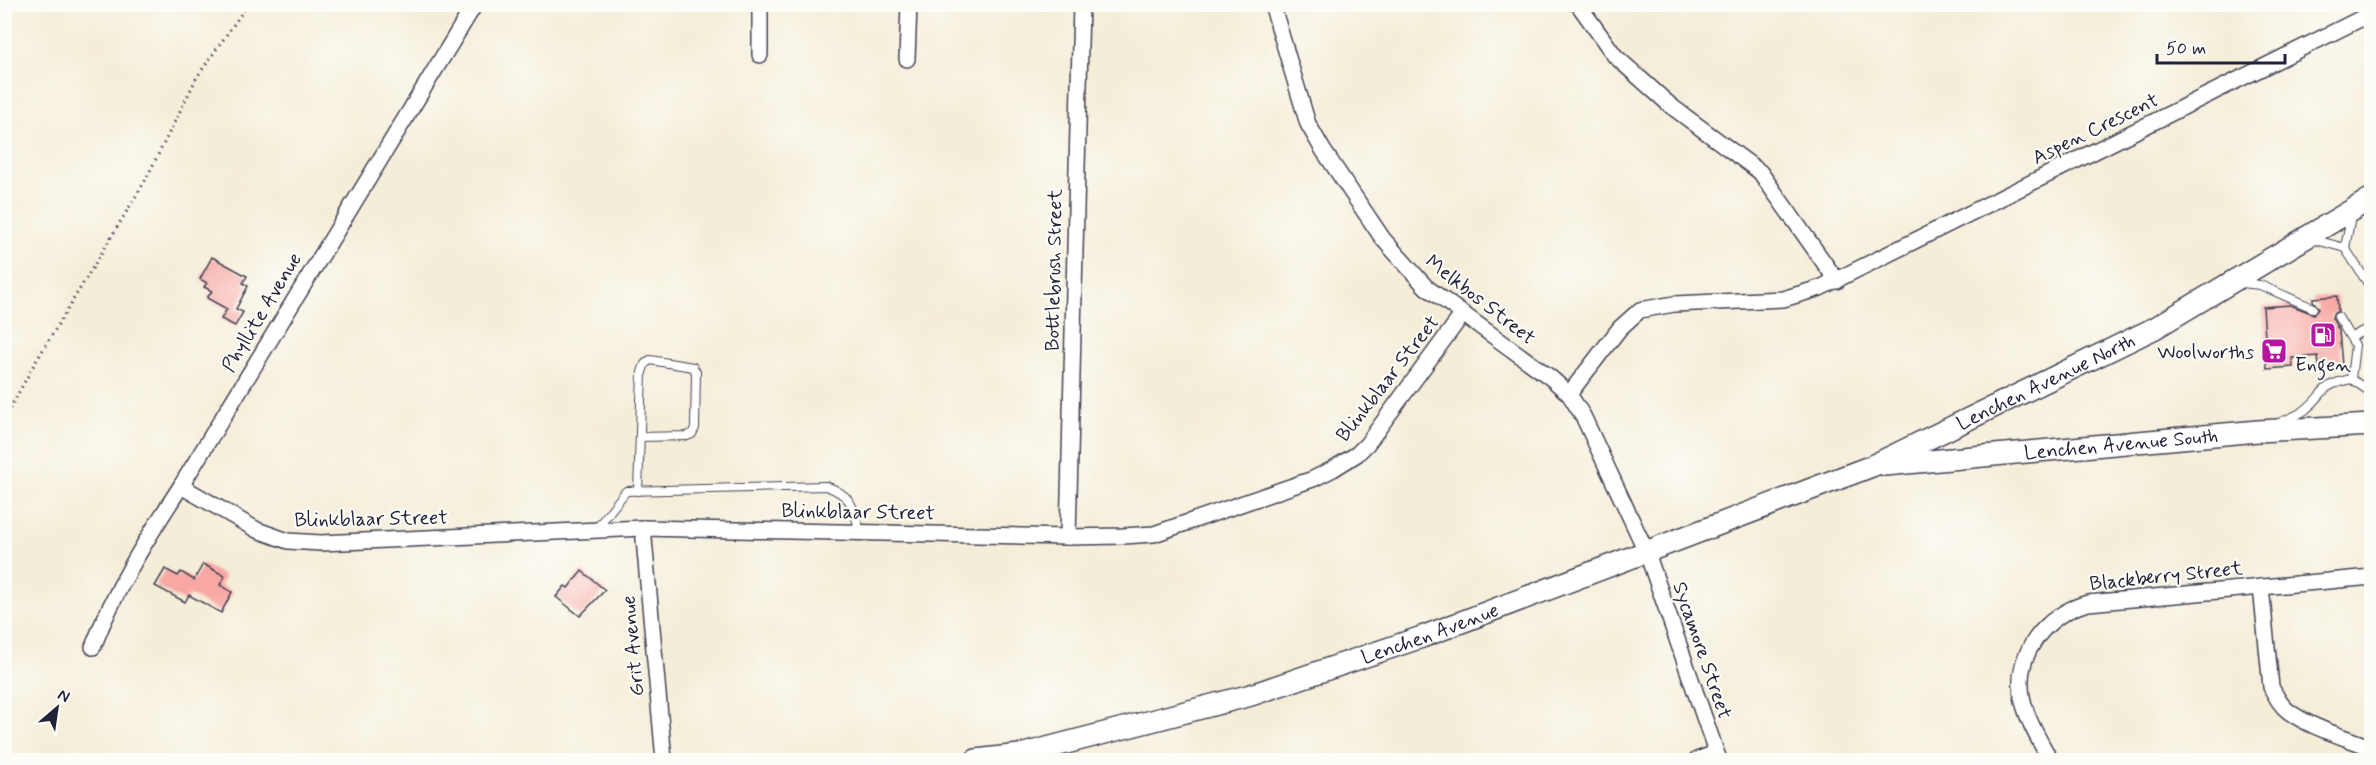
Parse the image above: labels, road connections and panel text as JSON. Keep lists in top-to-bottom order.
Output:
{
  "streets": {
    "main road": ["Lenchen Avenue North", "Lenchen Avenue South", "Lenchen Avenue"],
    "street": [
      "Aspen Crescent",
      "Bottlebrush Street",
      "Melkbos Street",
      "Phyllite Avenue",
      "Blinkblaar Street",
      "Blackberry Street",
      "Grit Avenue",
      "Sycamore Street"
    ]
  },
  "crossings": [
    ["Aspen Crescent", "Melkbos Street"],
    ["Bottlebrush Street", "Blinkblaar Street"],
    ["Melkbos Street", "Blinkblaar Street"],
    ["Melkbos Street", "Lenchen Avenue"],
    ["Melkbos Street", "Sycamore Street"],
    ["Phyllite Avenue", "Blinkblaar Street"],
    ["Blinkblaar Street", "Grit Avenue"],
    ["Lenchen Avenue North", "Lenchen Avenue South"],
    ["Lenchen Avenue North", "Lenchen Avenue"],
    ["Lenchen Avenue South", "Lenchen Avenue"],
    ["Lenchen Avenue", "Sycamore Street"]
  ],
  "places": {
    "fuel station": ["Engen"],
    "supermarket": ["Woolworths"]
  },
  "scale_bar": "50 m",
  "north": "top right"
}
